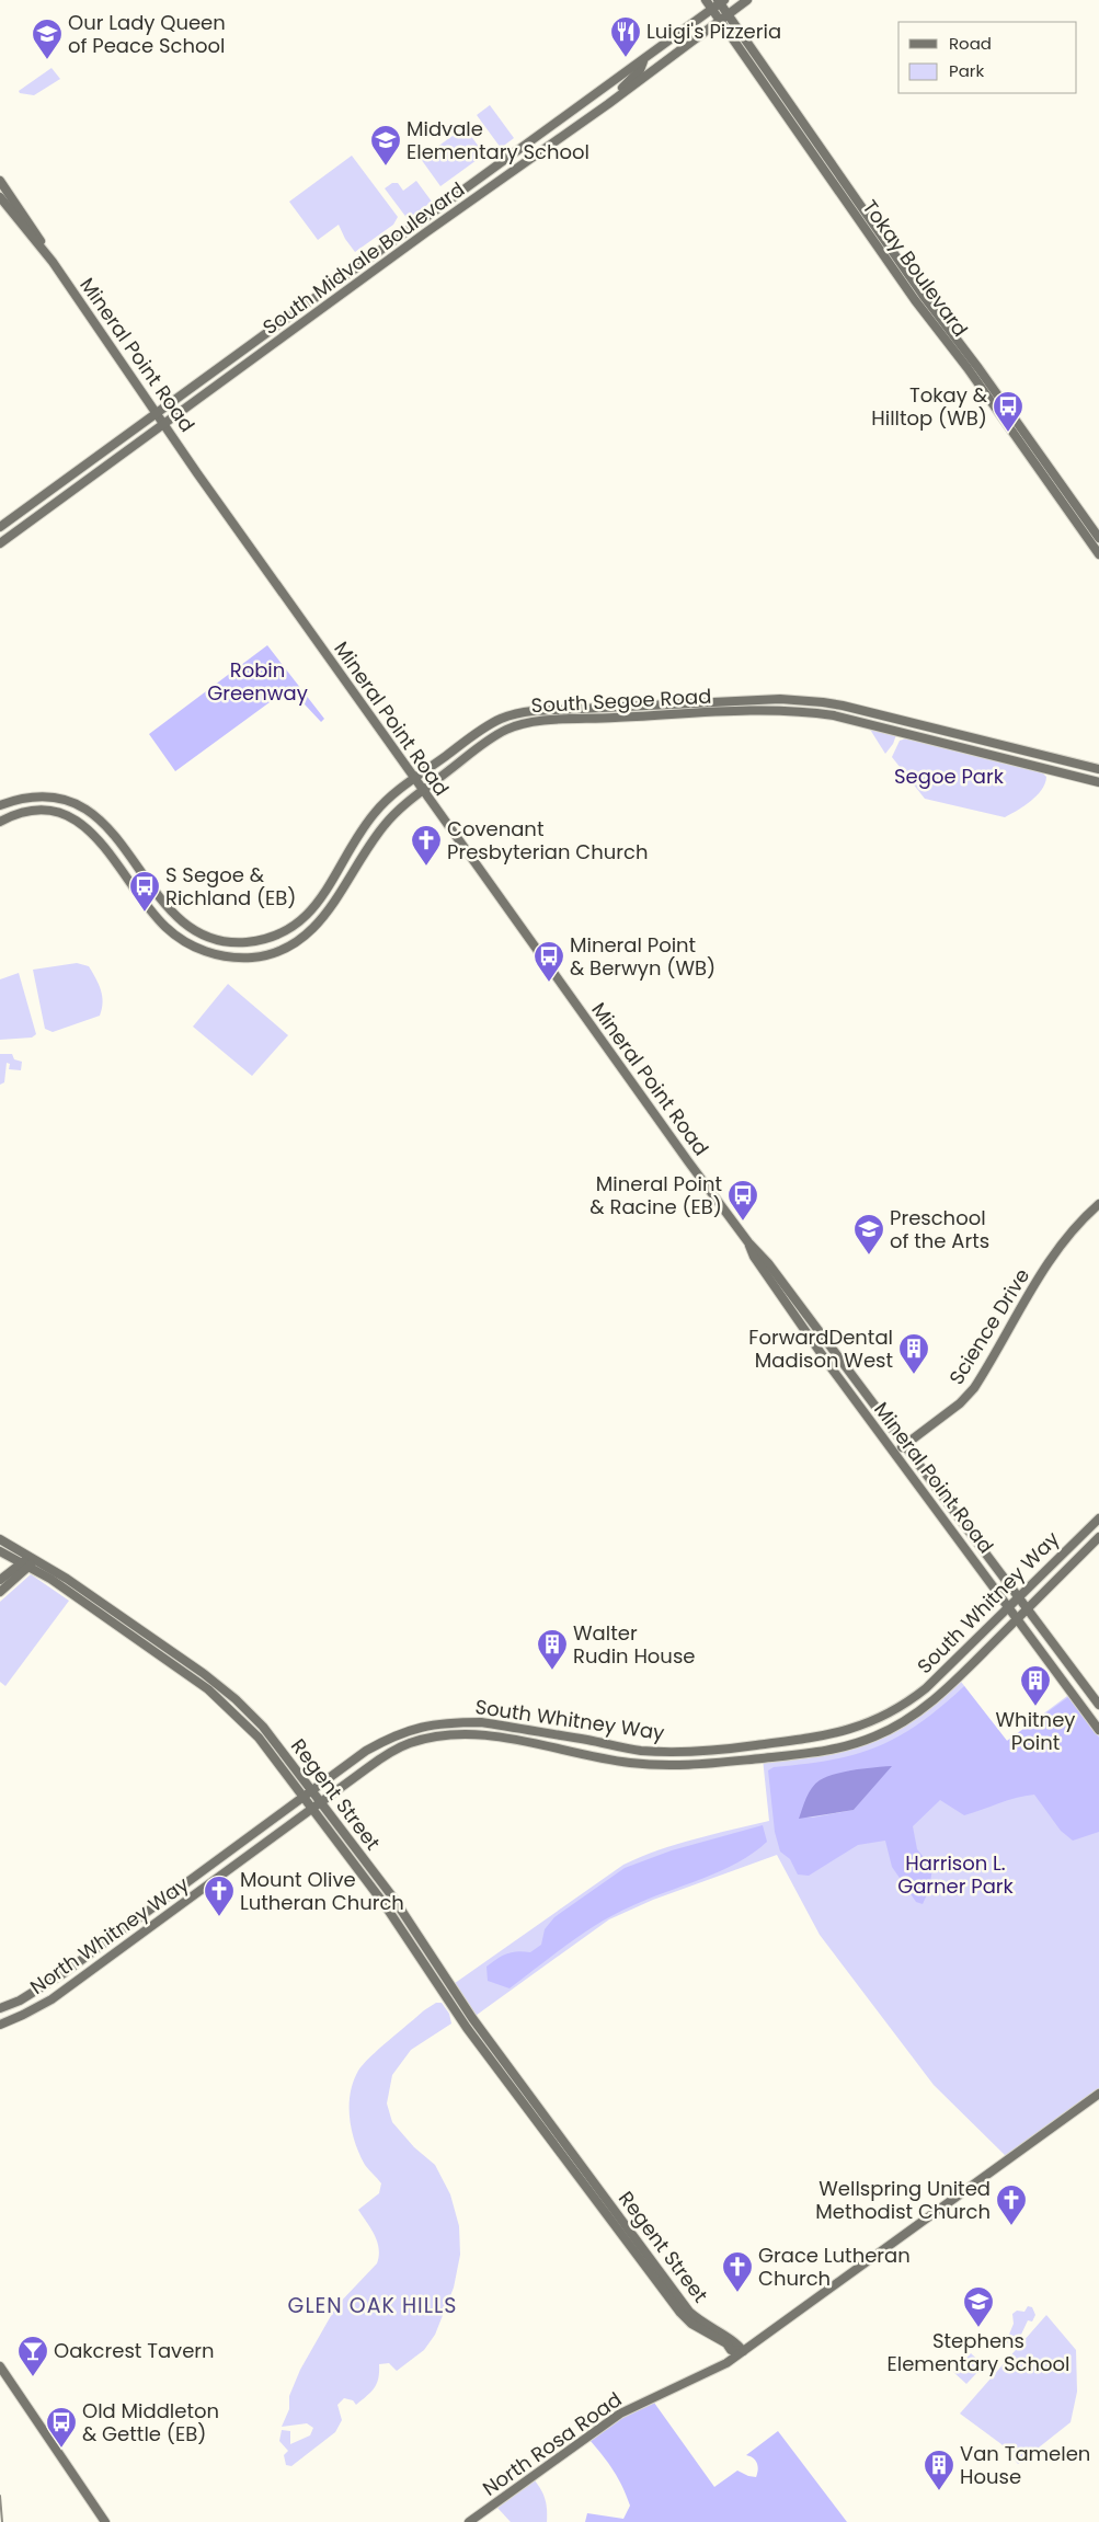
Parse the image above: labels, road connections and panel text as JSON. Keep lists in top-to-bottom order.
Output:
{
  "streets": {
    "street": [
      "South Midvale Boulevard",
      "Tokay Boulevard",
      "Mineral Point Road",
      "South Segoe Road",
      "Science Drive",
      "South Whitney Way",
      "Regent Street",
      "North Whitney Way",
      "North Rosa Road"
    ]
  },
  "crossings": [
    ["South Midvale Boulevard", "Tokay Boulevard"],
    ["South Midvale Boulevard", "Mineral Point Road"],
    ["Mineral Point Road", "South Segoe Road"],
    ["Mineral Point Road", "Science Drive"],
    ["Mineral Point Road", "South Whitney Way"],
    ["South Whitney Way", "Regent Street"],
    ["South Whitney Way", "North Whitney Way"],
    ["Regent Street", "North Whitney Way"],
    ["Regent Street", "North Rosa Road"]
  ],
  "districts": ["GLEN OAK HILLS"],
  "parks": ["Robin Greenway", "Segoe Park", "Harrison L. Garner Park"],
  "places": {
    "restaurant": ["Luigi's Pizzeria"],
    "school or university": [
      "Our Lady Queen of Peace School",
      "Midvale Elementary School",
      "Preschool of the Arts",
      "Stephens Elementary School"
    ],
    "bus stop": [
      "Tokay & Hilltop (WB)",
      "S Segoe & Richland (EB)",
      "Mineral Point & Berwyn (WB)",
      "Mineral Point & Racine (EB)",
      "Old Middleton & Gettle (EB)"
    ],
    "church": [
      "Covenant Presbyterian Church",
      "Mount Olive Lutheran Church",
      "Wellspring United Methodist Church",
      "Grace Lutheran Church"
    ],
    "building": [
      "ForwardDental Madison West",
      "Walter Rudin House",
      "Whitney Point",
      "Van Tamelen House"
    ],
    "bar": ["Oakcrest Tavern"]
  },
  "legend": ["Road", "Park"]
}
